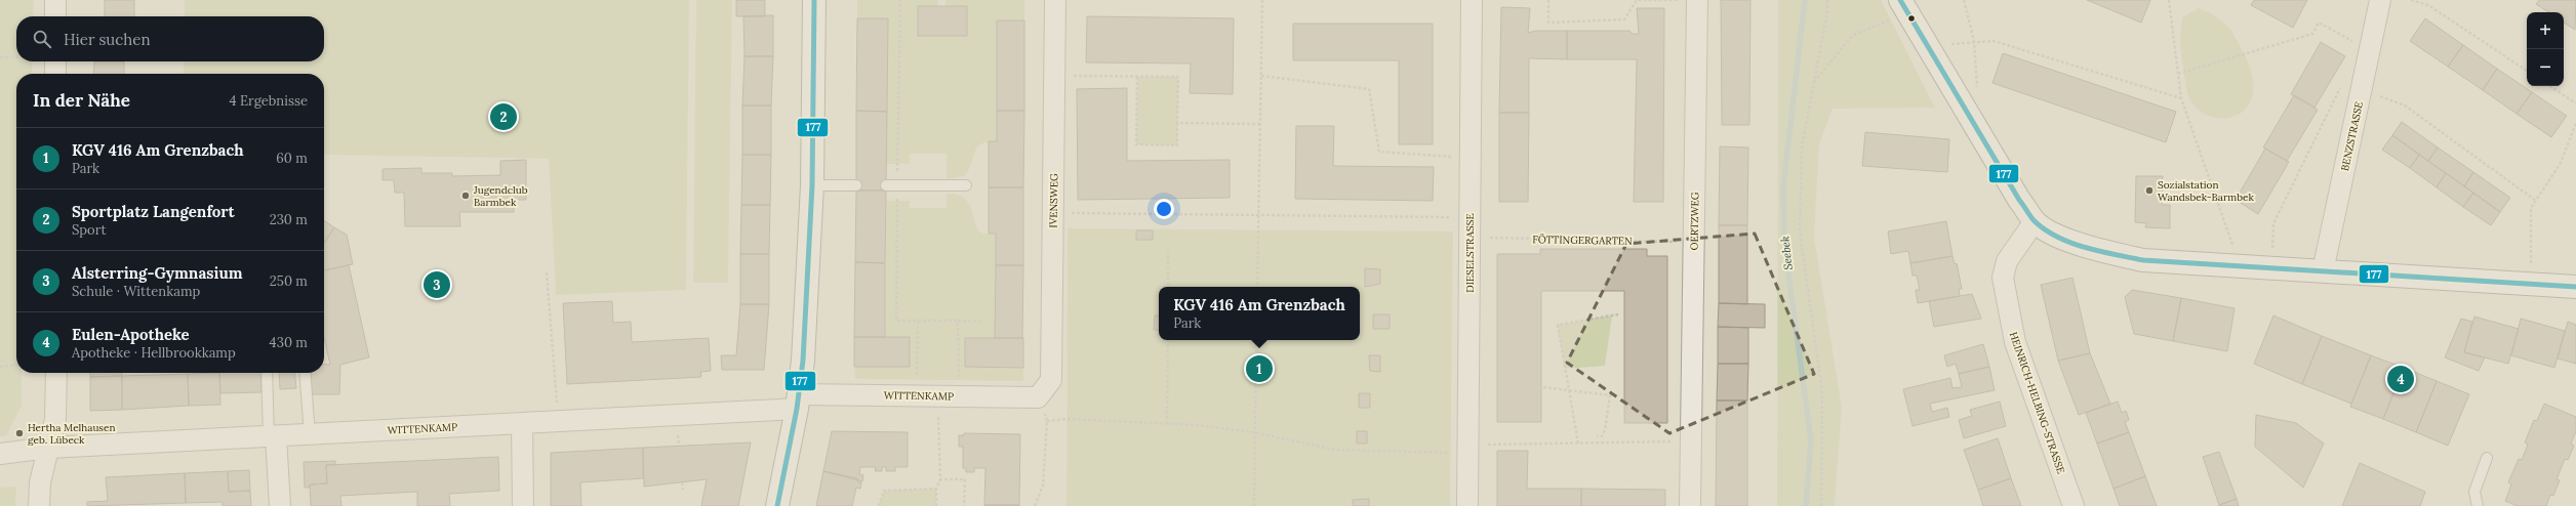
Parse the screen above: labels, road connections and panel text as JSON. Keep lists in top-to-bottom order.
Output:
{
  "streets": {
    "street": [
      "BENZSTRASSE",
      "IVENSWEG",
      "OERTZWEG",
      "DIESELSTRASSE",
      "WITTENKAMP",
      "HEINRICH-HELBING-STRASSE"
    ],
    "path": ["FÖTTINGERGARTEN"]
  },
  "crossings": [
    ["IVENSWEG", "FÖTTINGERGARTEN"],
    ["IVENSWEG", "WITTENKAMP"],
    ["OERTZWEG", "FÖTTINGERGARTEN"],
    ["FÖTTINGERGARTEN", "DIESELSTRASSE"]
  ],
  "water": ["Seebek"],
  "places": ["Sozialstation Wandsbek-Barmbek", "Jugendclub Barmbek", "Hertha Melhausen geb. Lübeck"],
  "lines": ["transit line 177"],
  "page": {
    "map_buttons": ["+", "−"],
    "search": "Hier suchen",
    "heading": ["In der Nähe", "4 Ergebnisse"],
    "pins": [
      "2",
      "3",
      "1",
      "4"
    ],
    "list": [
      {
        "mark": "1",
        "name": "KGV 416 Am Grenzbach",
        "note": "Park",
        "value": "60 m"
      },
      {
        "mark": "2",
        "name": "Sportplatz Langenfort",
        "note": "Sport",
        "value": "230 m"
      },
      {
        "mark": "3",
        "name": "Alsterring-Gymnasium",
        "note": "Schule · Wittenkamp",
        "value": "250 m"
      },
      {
        "mark": "4",
        "name": "Eulen-Apotheke",
        "note": "Apotheke · Hellbrookkamp",
        "value": "430 m"
      }
    ],
    "popup": ["KGV 416 Am Grenzbach", "Park"]
  }
}
